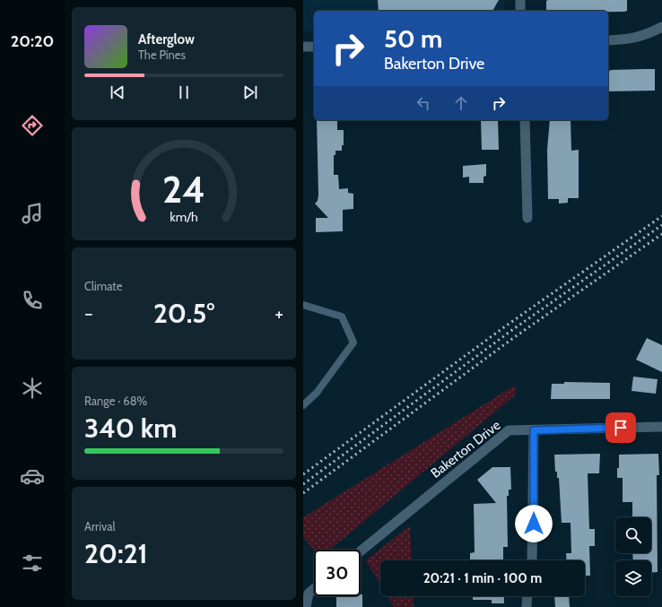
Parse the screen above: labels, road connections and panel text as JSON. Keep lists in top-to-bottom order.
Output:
{
  "streets": {
    "street": ["Bakerton Drive"]
  },
  "page": {
    "tabs": "20:20",
    "turn": ["50 m", "Bakerton Drive"],
    "song": ["Afterglow", "The Pines"],
    "tile": [
      "Climate",
      ["Range · 68%", "340 km"],
      ["Arrival", "20:21"]
    ],
    "heat": ["−", "20.5°", "+"],
    "limit": "30",
    "trip": "20:21 · 1 min · 100 m",
    "gauge": ["24", "km/h"]
  }
}
